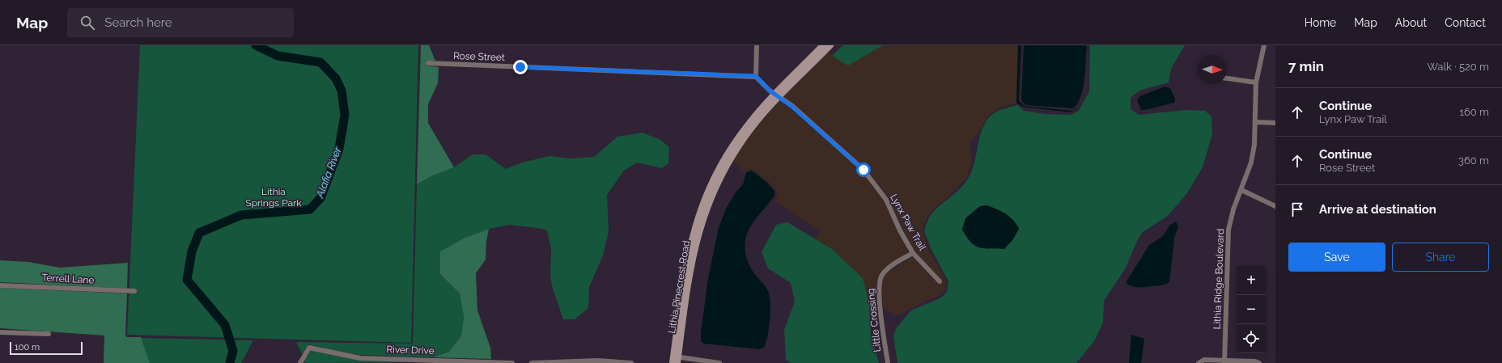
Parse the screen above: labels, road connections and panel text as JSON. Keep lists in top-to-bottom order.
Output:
{
  "streets": {
    "main road": ["Lithia Pinecrest Road"],
    "street": [
      "Rose Street",
      "Lynx Paw Trail",
      "Terrell Lane",
      "Lithia Ridge Boulevard",
      "Little Crossing",
      "River Drive"
    ]
  },
  "crossings": [
    ["Lynx Paw Trail", "Lithia Pinecrest Road"],
    ["Lynx Paw Trail", "Little Crossing"]
  ],
  "water": ["Alafia River"],
  "parks": ["Lithia Springs Park"],
  "scale_bar": "100 m",
  "north": "right",
  "page": {
    "header": "Map",
    "search": "Search here",
    "nav": [
      "Home",
      "Map",
      "About",
      "Contact"
    ],
    "heading": ["7 min", "Walk · 520 m"],
    "list": [
      ["Continue", "Lynx Paw Trail", "160 m"],
      ["Continue", "Rose Street", "360 m"],
      "Arrive at destination"
    ],
    "buttons": ["Save", "Share"],
    "map_buttons": ["+", "−"],
    "scale": "100 m"
  }
}
